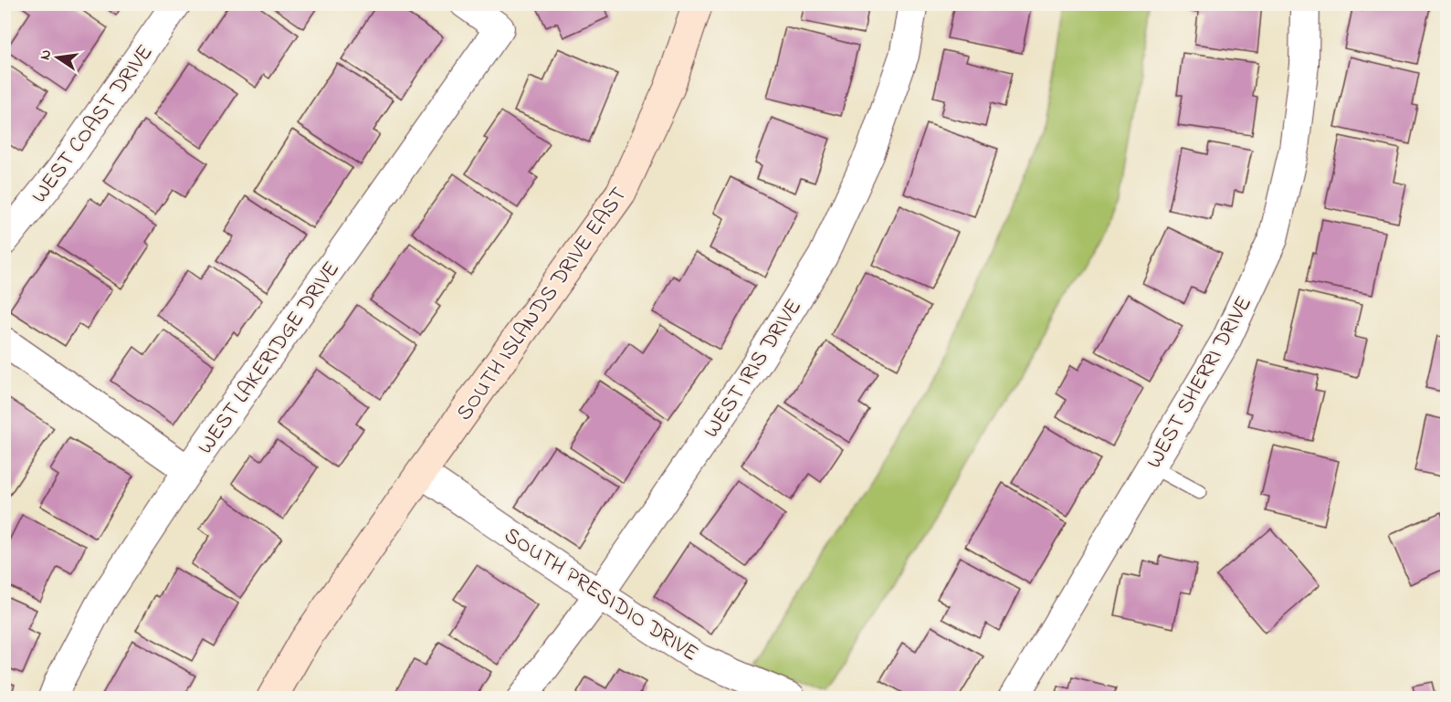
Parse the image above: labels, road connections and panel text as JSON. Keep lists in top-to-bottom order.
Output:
{
  "streets": {
    "street": [
      "WEST COAST DRIVE",
      "SOUTH ISLANDS DRIVE EAST",
      "WEST LAKERIDGE DRIVE",
      "WEST IRIS DRIVE",
      "WEST SHERRI DRIVE",
      "SOUTH PRESIDIO DRIVE"
    ]
  },
  "crossings": [
    ["SOUTH ISLANDS DRIVE EAST", "SOUTH PRESIDIO DRIVE"],
    ["WEST IRIS DRIVE", "SOUTH PRESIDIO DRIVE"]
  ],
  "north": "left"
}
